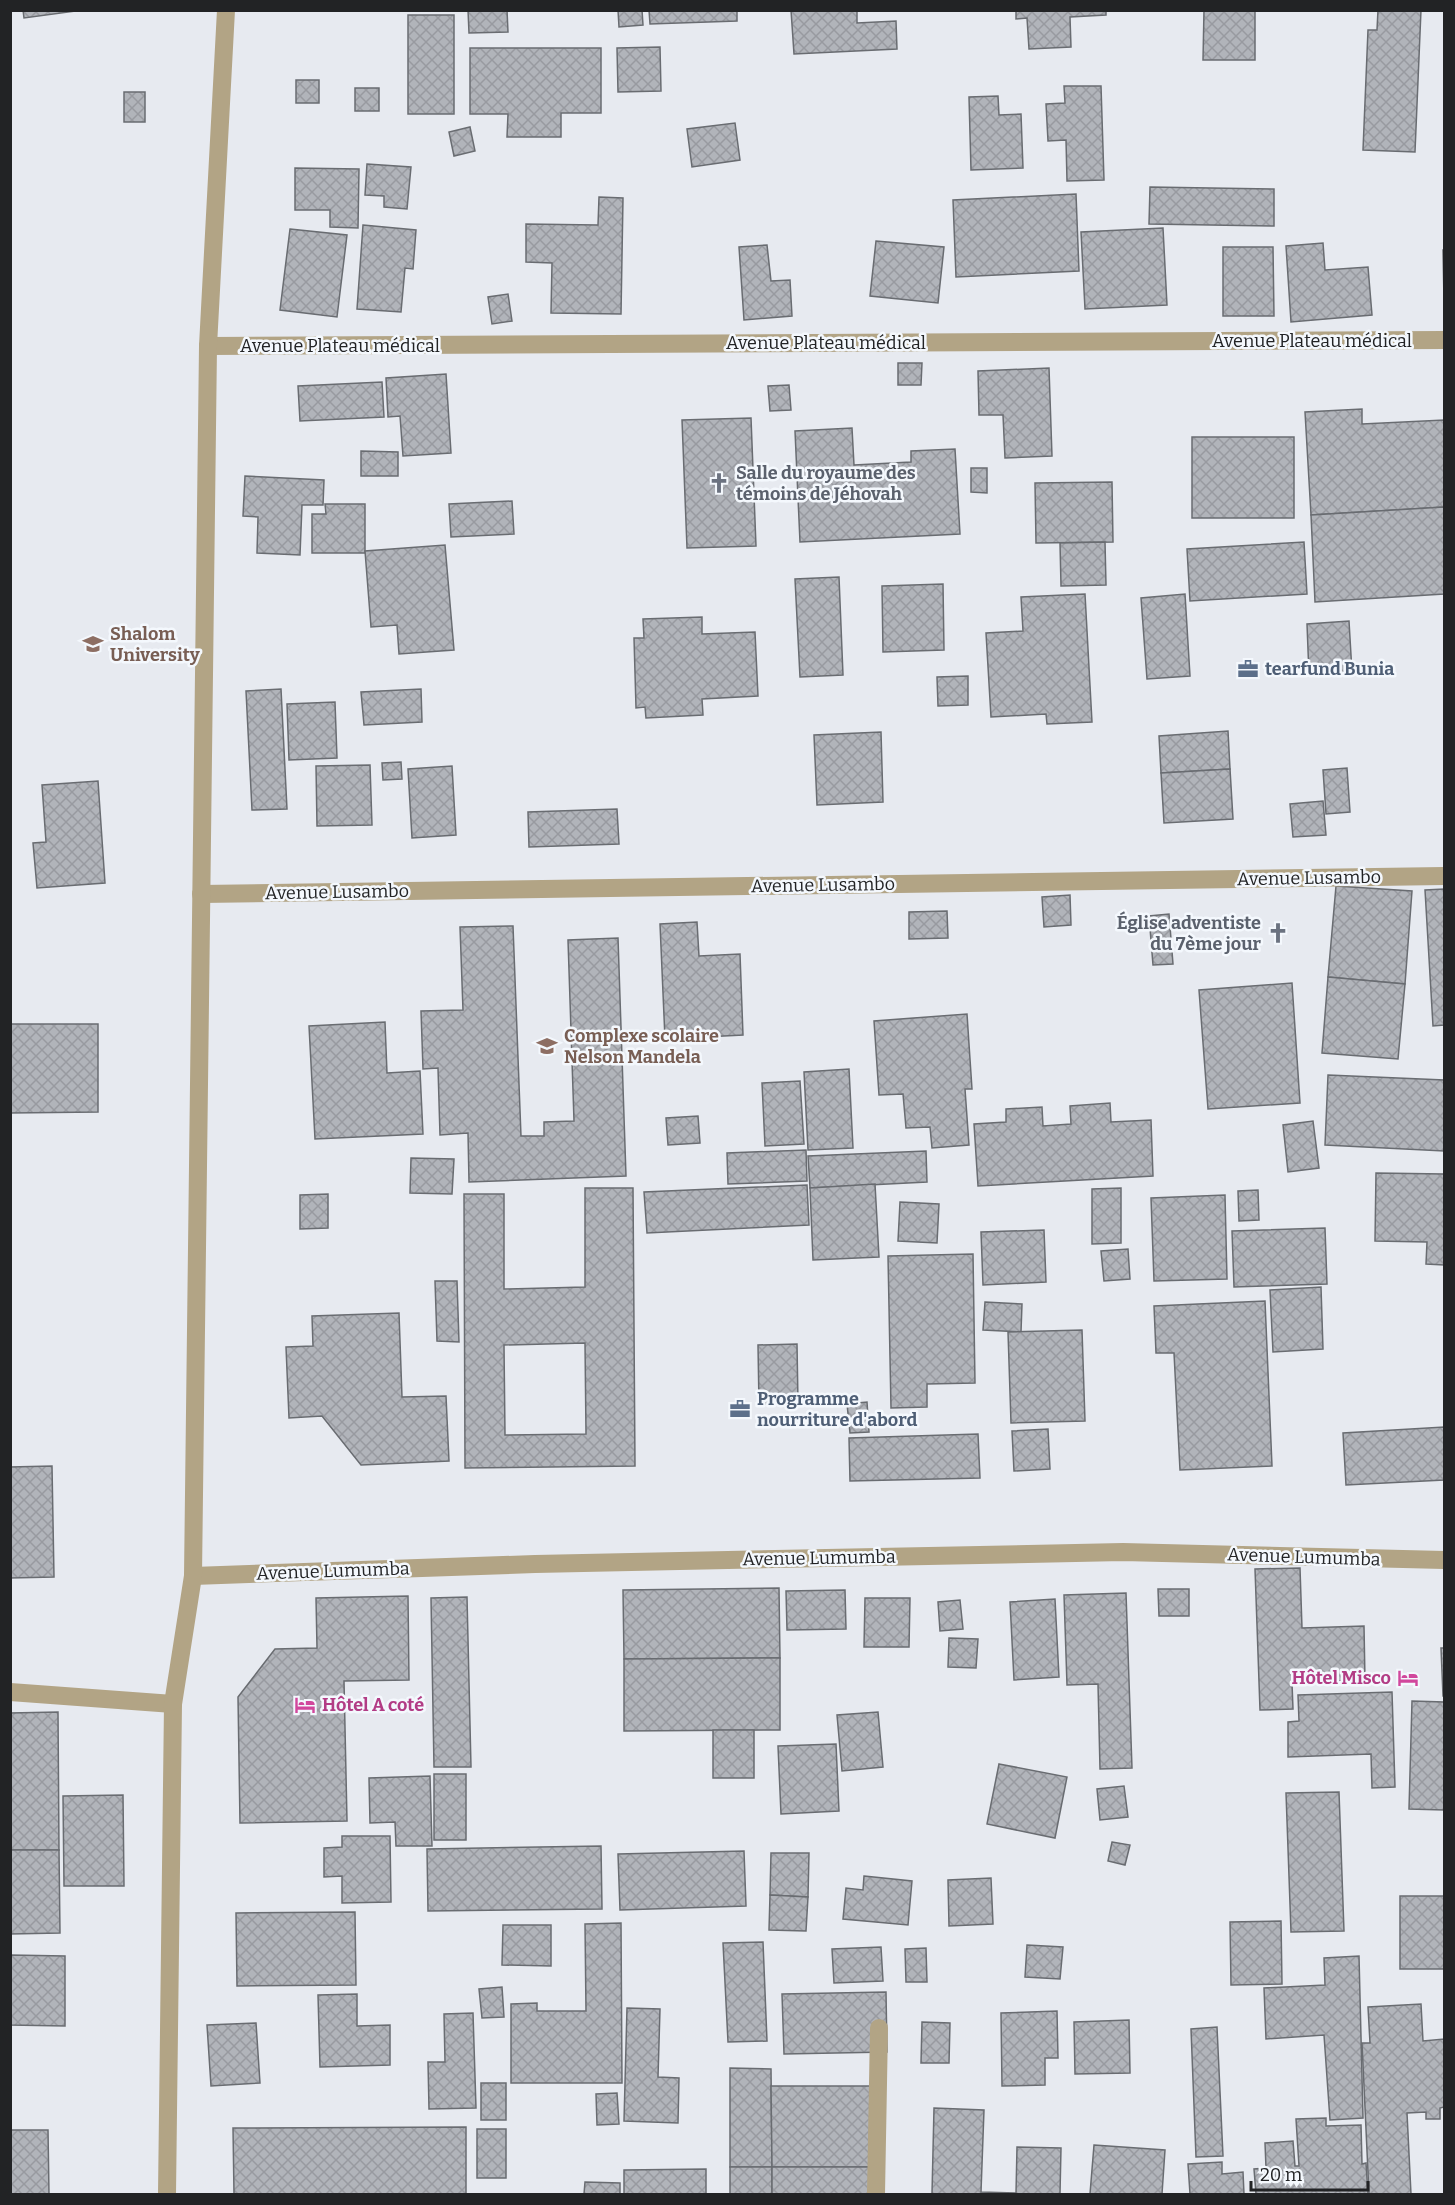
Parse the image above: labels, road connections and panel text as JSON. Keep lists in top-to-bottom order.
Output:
{
  "streets": {
    "street": ["Avenue Plateau médical", "Avenue Lusambo", "Avenue Lumumba"]
  },
  "places": {
    "church": ["Salle du royaume des témoins de Jéhovah", "Église adventiste du 7ème jour"],
    "school or university": ["Shalom University", "Complexe scolaire Nelson Mandela"],
    "office": ["tearfund Bunia", "Programme nourriture d'abord"],
    "hotel": ["Hôtel Misco", "Hôtel A coté"]
  },
  "scale_bar": "20 m"
}
